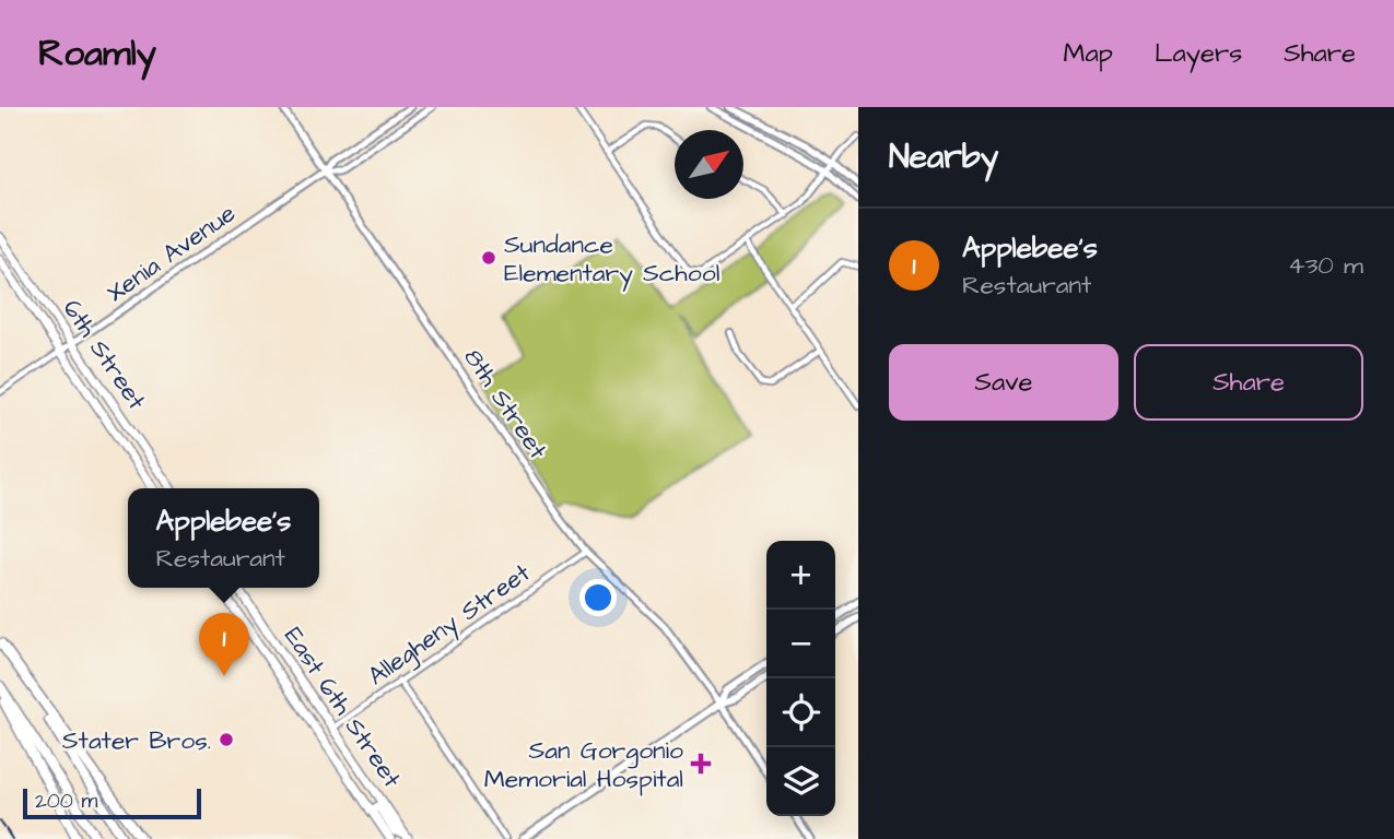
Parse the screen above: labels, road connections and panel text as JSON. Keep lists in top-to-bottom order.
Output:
{
  "streets": {
    "main road": ["6th Street", "East 6th Street"],
    "street": ["Xenia Avenue", "8th Street", "Allegheny Street"]
  },
  "crossings": [
    ["Xenia Avenue", "6th Street"],
    ["Xenia Avenue", "8th Street"],
    ["8th Street", "Allegheny Street"],
    ["Allegheny Street", "East 6th Street"]
  ],
  "places": {
    "other": ["Sundance Elementary School", "Stater Bros."],
    "health": ["San Gorgonio Memorial Hospital"]
  },
  "scale_bar": "200 m",
  "north": "top right",
  "page": {
    "header": "Roamly",
    "nav": ["Map", "Layers", "Share"],
    "heading": "Nearby",
    "list": [
      {
        "mark": "1",
        "name": "Applebee's",
        "note": "Restaurant",
        "value": "430 m"
      }
    ],
    "buttons": ["Save", "Share"],
    "popup": ["Applebee's", "Restaurant"],
    "map_buttons": ["+", "−"],
    "pins": "1",
    "scale": "200 m"
  }
}
